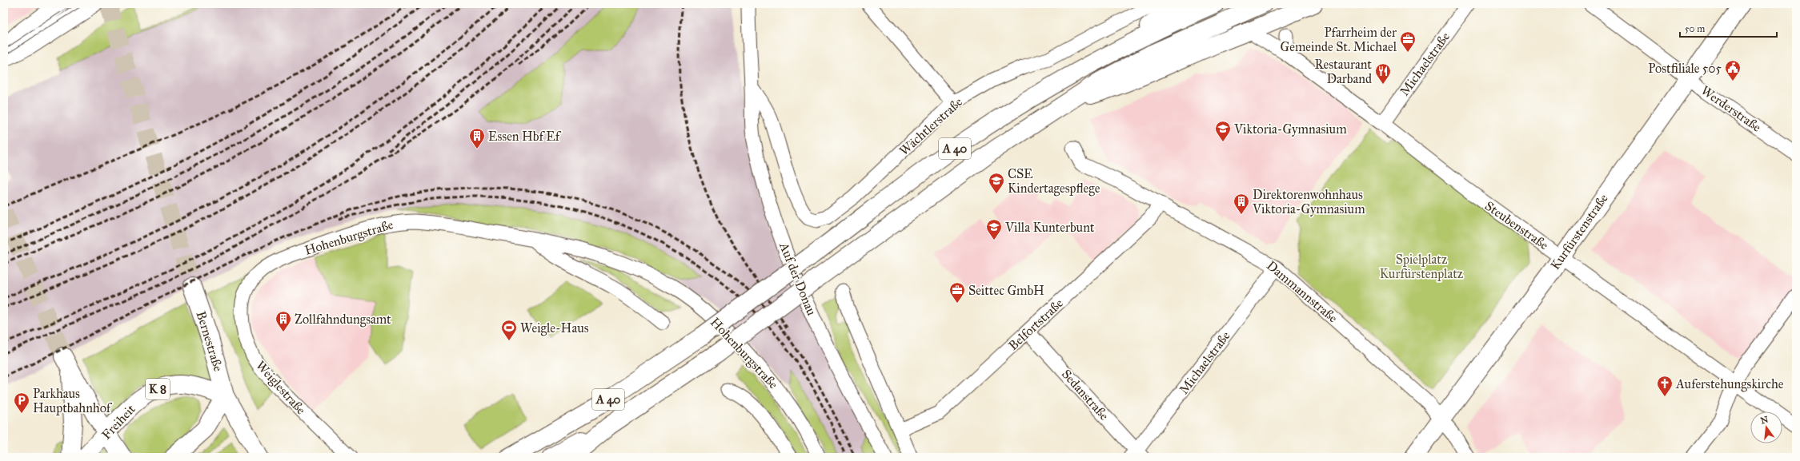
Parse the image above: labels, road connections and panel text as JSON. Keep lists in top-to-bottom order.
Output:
{
  "streets": {
    "main road": [
      "A 40",
      "Kurfürstenstraße",
      "Bernestraße",
      "K 8",
      "Freiheit"
    ],
    "street": [
      "Michaelstraße",
      "Werderstraße",
      "Wächtlerstraße",
      "Steubenstraße",
      "Hohenburgstraße",
      "Auf der Donau",
      "Dammannstraße",
      "Belfortstraße",
      "Weiglestraße",
      "Sedanstraße"
    ]
  },
  "crossings": [
    ["Michaelstraße", "Steubenstraße"],
    ["Michaelstraße", "Dammannstraße"],
    ["Michaelstraße", "Sedanstraße"],
    ["Werderstraße", "Kurfürstenstraße"],
    ["Wächtlerstraße", "Auf der Donau"],
    ["Steubenstraße", "Kurfürstenstraße"],
    ["Kurfürstenstraße", "Dammannstraße"],
    ["Hohenburgstraße", "Weiglestraße"],
    ["Dammannstraße", "Belfortstraße"],
    ["Belfortstraße", "Sedanstraße"],
    ["Bernestraße", "Freiheit"]
  ],
  "parks": ["Spielplatz Kurfürstenplatz"],
  "places": {
    "office": ["Pfarrheim der Gemeinde St. Michael", "Seittec GmbH"],
    "public building": ["Postfiliale 505"],
    "restaurant": ["Restaurant Darband"],
    "school or university": ["Viktoria-Gymnasium", "CSE Kindertagespflege", "Villa Kunterbunt"],
    "building": ["Essen Hbf Ef", "Direktorenwohnhaus Viktoria-Gymnasium", "Zollfahndungsamt"],
    "sports": ["Weigle-Haus"],
    "church": ["Auferstehungskirche"],
    "parking": ["Parkhaus Hauptbahnhof"]
  },
  "scale_bar": "50 m",
  "north": "top"
}
